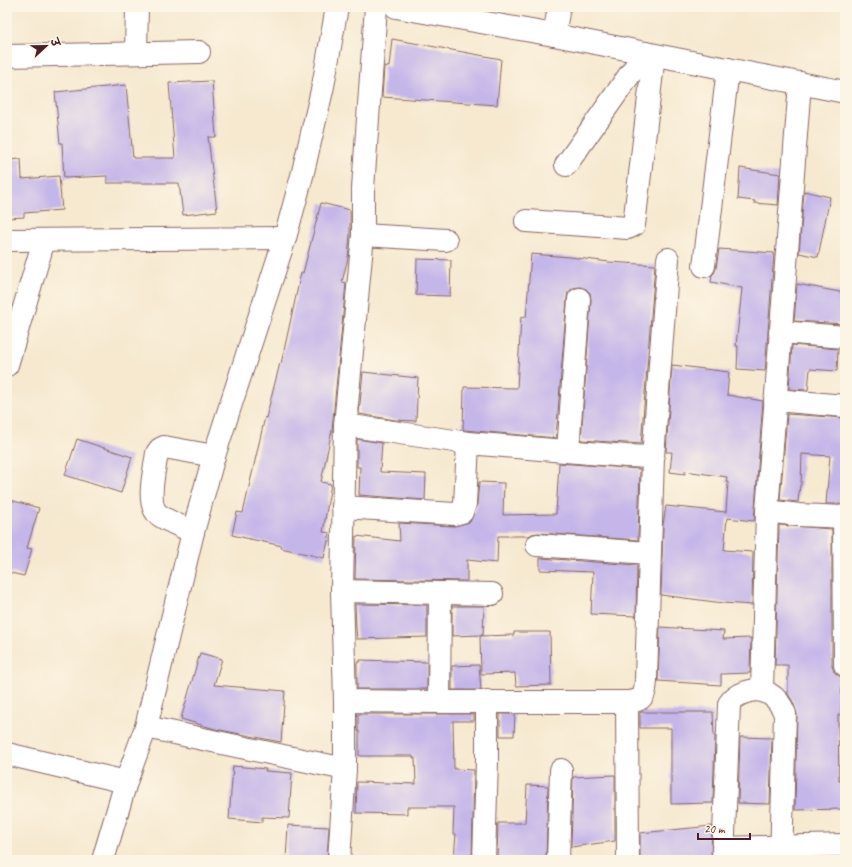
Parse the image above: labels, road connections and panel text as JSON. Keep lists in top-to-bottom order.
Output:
{
  "scale_bar": "20 m",
  "north": "right"
}
